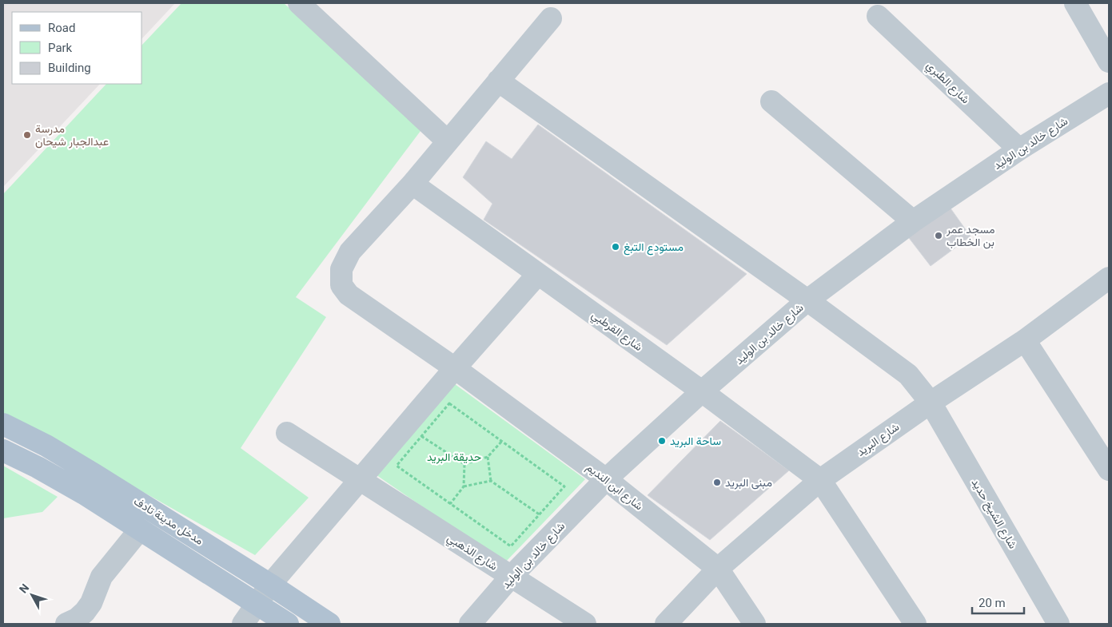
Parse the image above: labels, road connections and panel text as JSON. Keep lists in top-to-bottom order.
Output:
{
  "streets": {
    "main road": ["مدخل مدينة تادف"],
    "street": [
      "شارع الطبري",
      "شارع خالد بن الوليد",
      "شارع القرطبي",
      "شارع البريد",
      "شارع ابن النديم",
      "شارع الشيخ حديد",
      "شارع الذهبي"
    ]
  },
  "crossings": [
    ["شارع الطبري", "شارع خالد بن الوليد"],
    ["شارع خالد بن الوليد", "شارع القرطبي"],
    ["شارع خالد بن الوليد", "شارع ابن النديم"],
    ["شارع خالد بن الوليد", "شارع الشيخ حديد"],
    ["شارع خالد بن الوليد", "شارع الذهبي"],
    ["شارع القرطبي", "شارع البريد"],
    ["شارع القرطبي", "شارع ابن النديم"],
    ["شارع البريد", "شارع ابن النديم"],
    ["شارع البريد", "شارع الشيخ حديد"],
    ["شارع ابن النديم", "شارع الشيخ حديد"]
  ],
  "parks": ["حديقة البريد"],
  "places": [
    "مدرسة عبدالجبار شيحان",
    "مسجد عمر بن الخطاب",
    "مستودع التبغ",
    "ساحة البريد",
    "مبنى البريد"
  ],
  "legend": ["Road", "Park", "Building"],
  "scale_bar": "20 m",
  "north": "top left"
}
